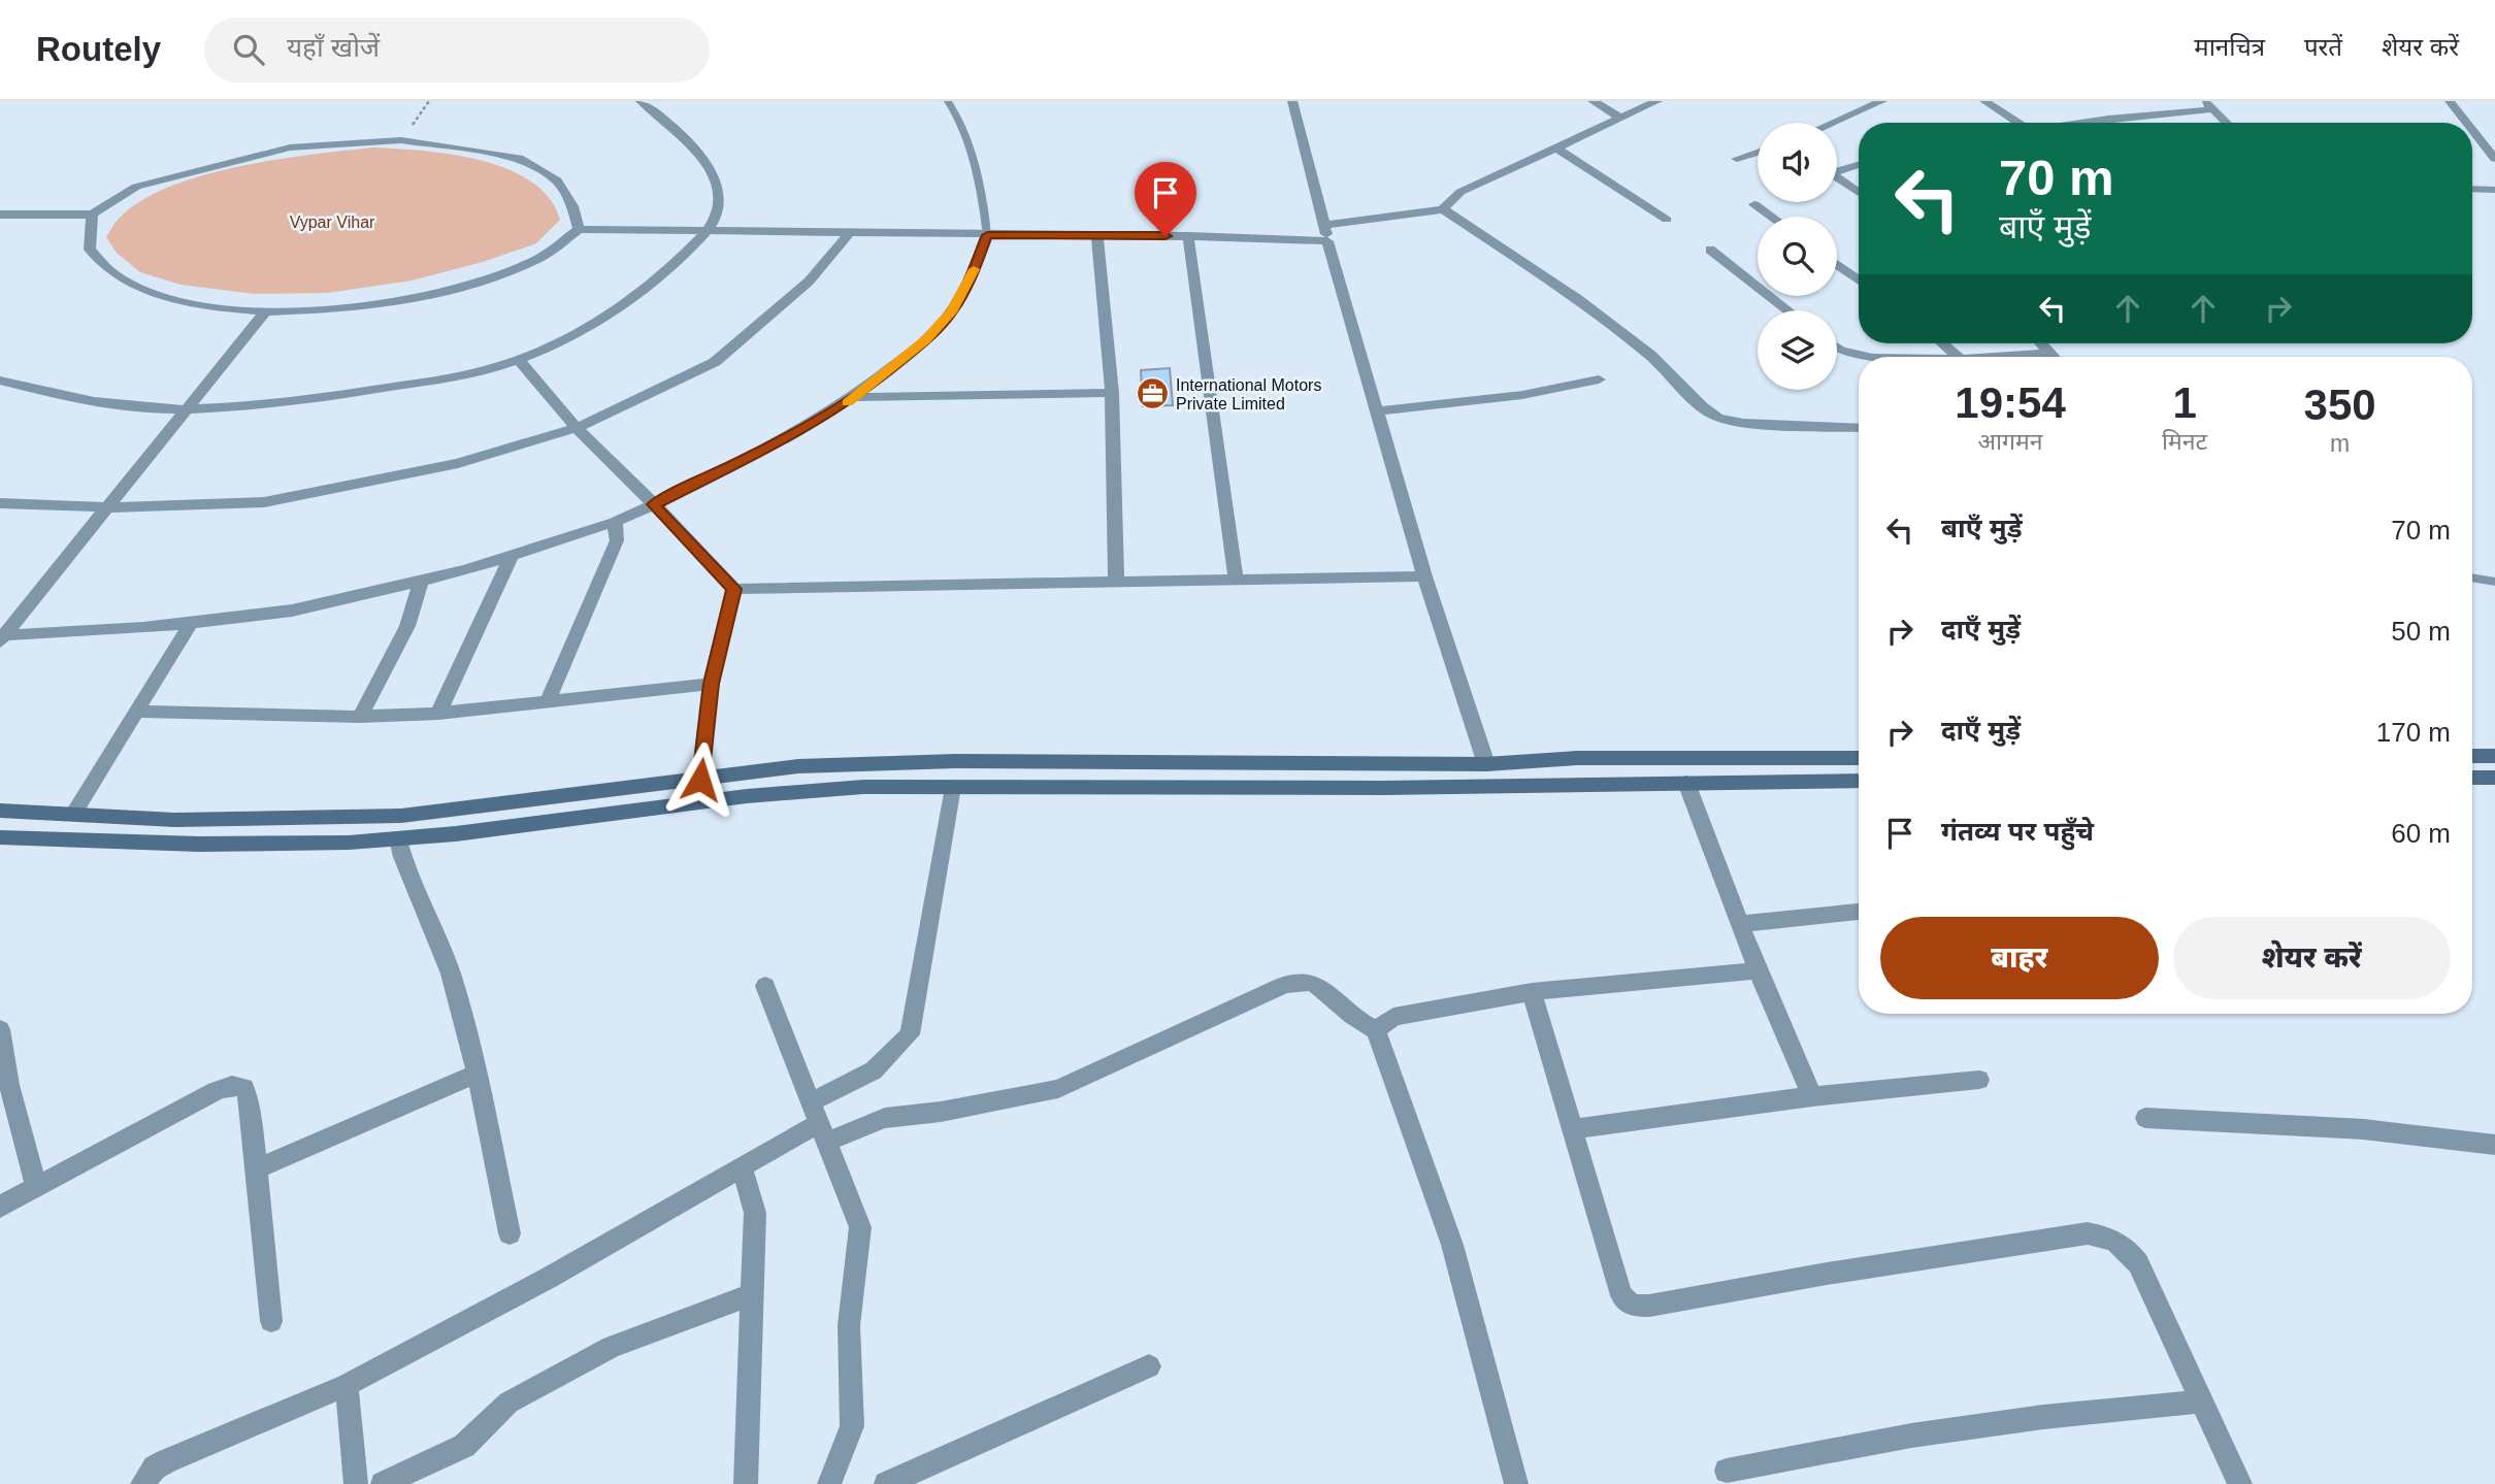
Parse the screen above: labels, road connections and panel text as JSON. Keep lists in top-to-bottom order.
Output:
{
  "parks": ["Vypar Vihar"],
  "places": {
    "office": ["International Motors Private Limited"]
  },
  "page": {
    "header": "Routely",
    "search": "यहाँ खोजें",
    "nav": ["मानचित्र", "परतें", "शेयर करें"],
    "turn": ["70 m", "बाएँ मुड़ें"],
    "eta": [
      "19:54",
      "आगमन",
      "1",
      "मिनट",
      "350",
      "m"
    ],
    "list": [
      {
        "name": "बाएँ मुड़ें",
        "value": "70 m"
      },
      {
        "name": "दाएँ मुड़ें",
        "value": "50 m"
      },
      {
        "name": "दाएँ मुड़ें",
        "value": "170 m"
      },
      {
        "name": "गंतव्य पर पहुँचे",
        "value": "60 m"
      }
    ],
    "buttons": ["बाहर", "शेयर करें"]
  }
}
